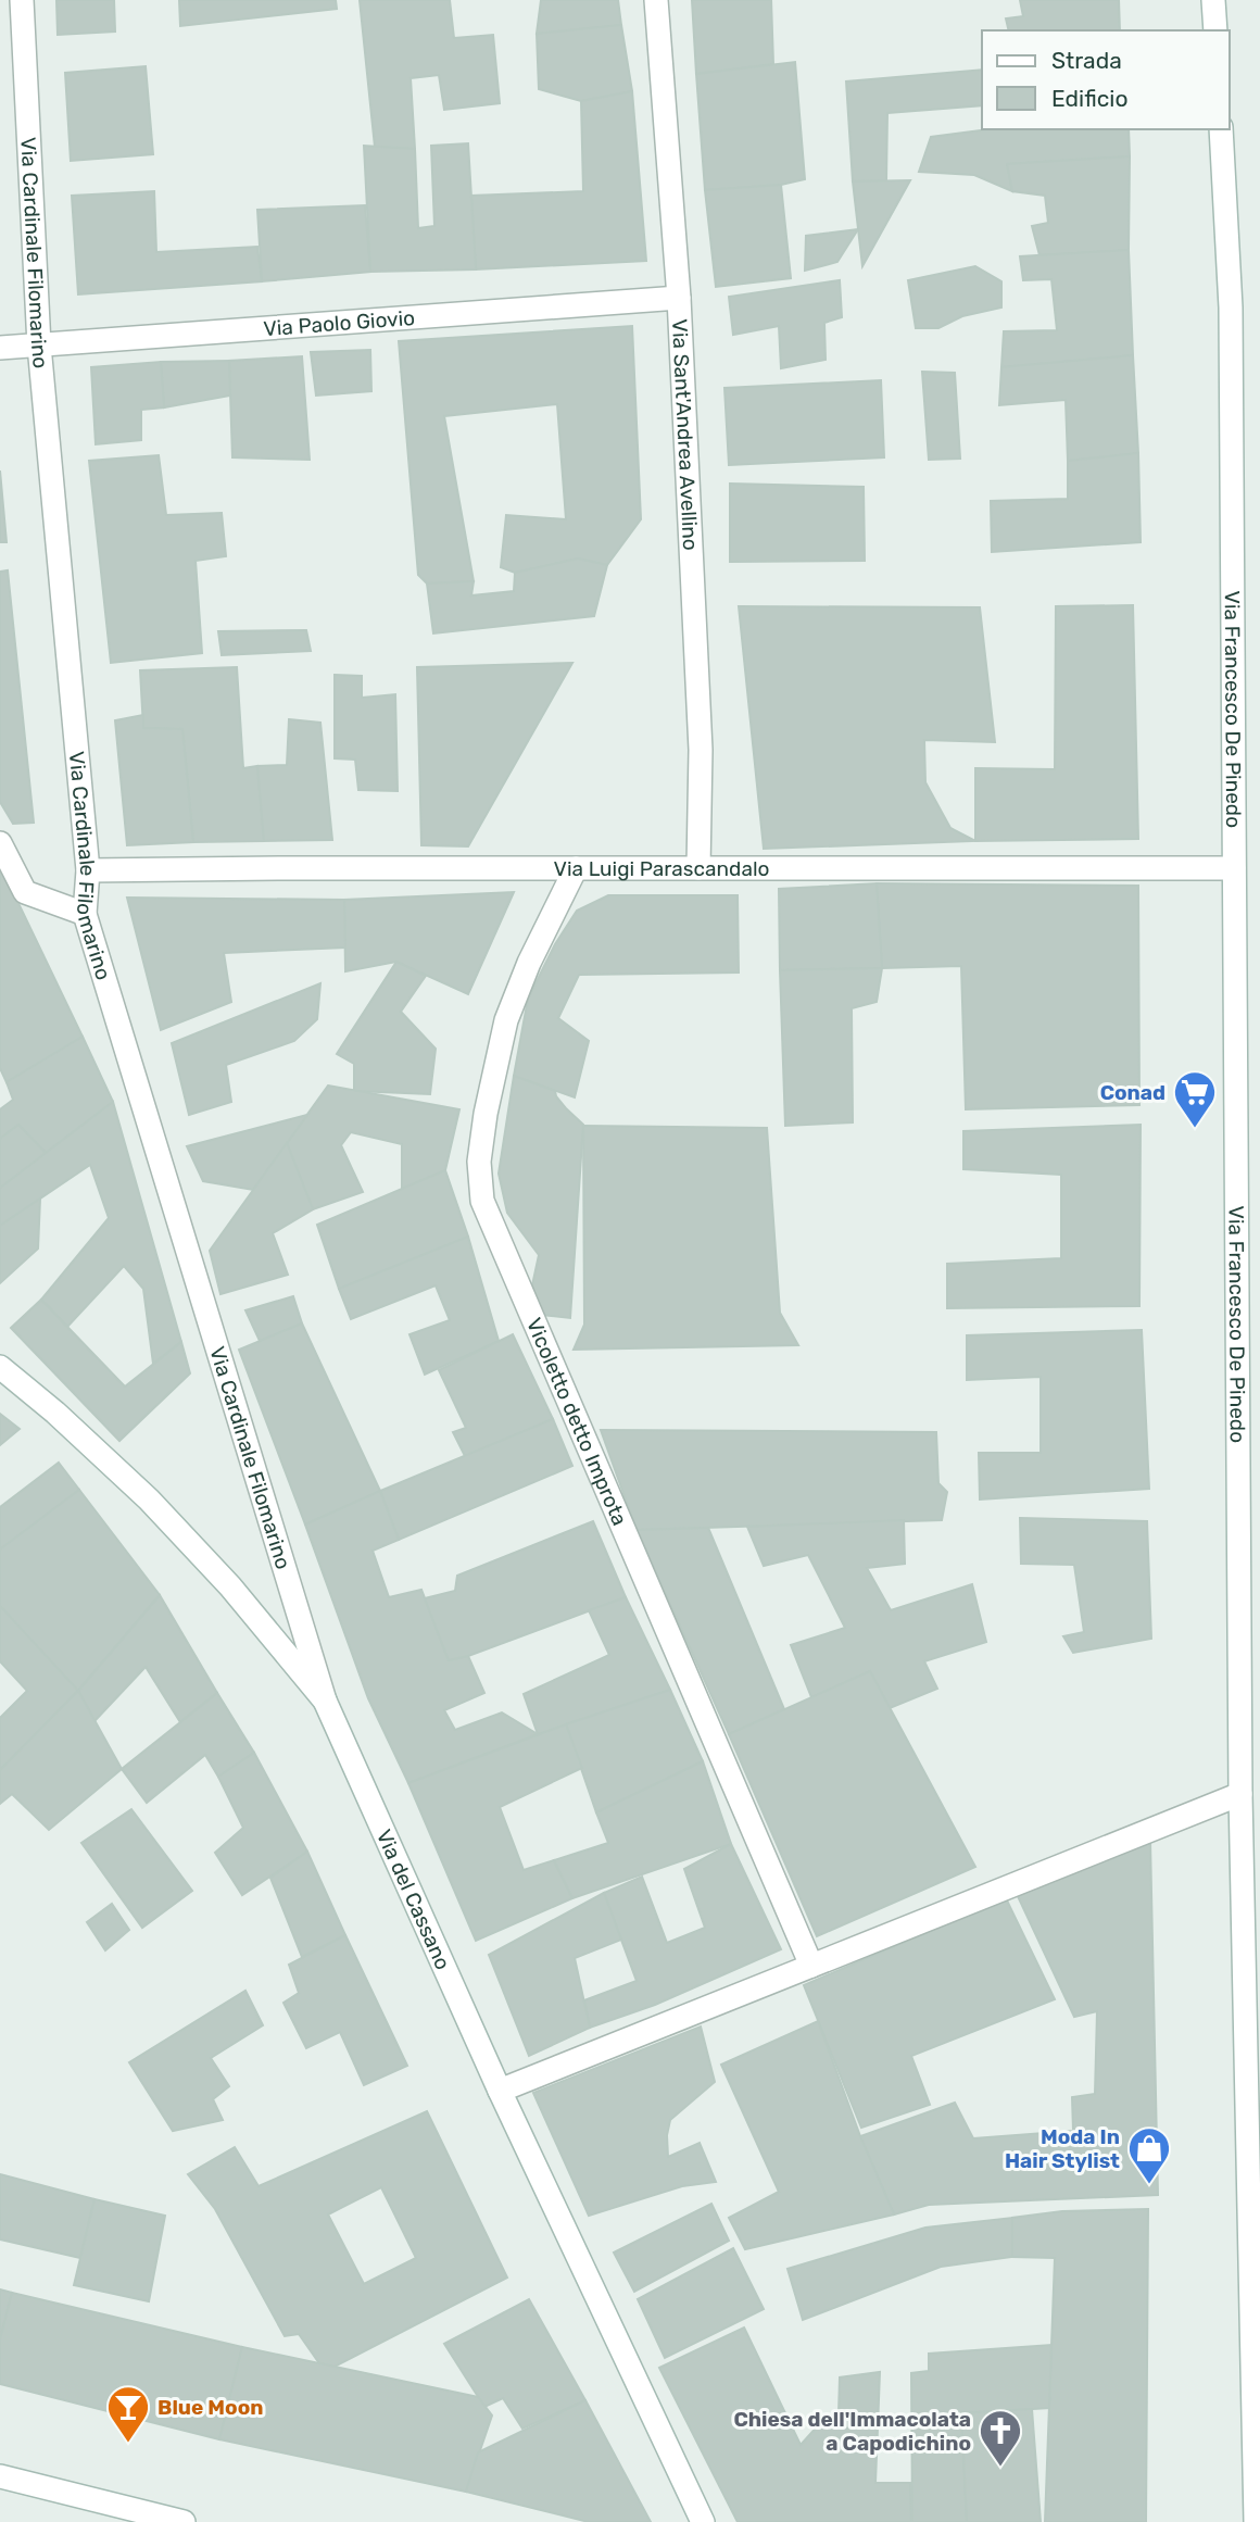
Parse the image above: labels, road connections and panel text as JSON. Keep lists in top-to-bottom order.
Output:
{
  "streets": {
    "street": [
      "Via Cardinale Filomarino",
      "Via Paolo Giovio",
      "Via Sant'Andrea Avellino",
      "Via Francesco De Pinedo",
      "Via Luigi Parascandalo",
      "Vicoletto detto Improta",
      "Via del Cassano"
    ]
  },
  "crossings": [
    ["Via Cardinale Filomarino", "Via Paolo Giovio"],
    ["Via Cardinale Filomarino", "Via Luigi Parascandalo"],
    ["Via Cardinale Filomarino", "Via del Cassano"],
    ["Via Paolo Giovio", "Via Sant'Andrea Avellino"],
    ["Via Sant'Andrea Avellino", "Via Luigi Parascandalo"],
    ["Via Francesco De Pinedo", "Via Luigi Parascandalo"],
    ["Via Luigi Parascandalo", "Vicoletto detto Improta"]
  ],
  "places": {
    "supermarket": ["Conad"],
    "shop": ["Moda In Hair Stylist"],
    "bar": ["Blue Moon"],
    "church": ["Chiesa dell'Immacolata a Capodichino"]
  },
  "legend": ["Strada", "Edificio"]
}
